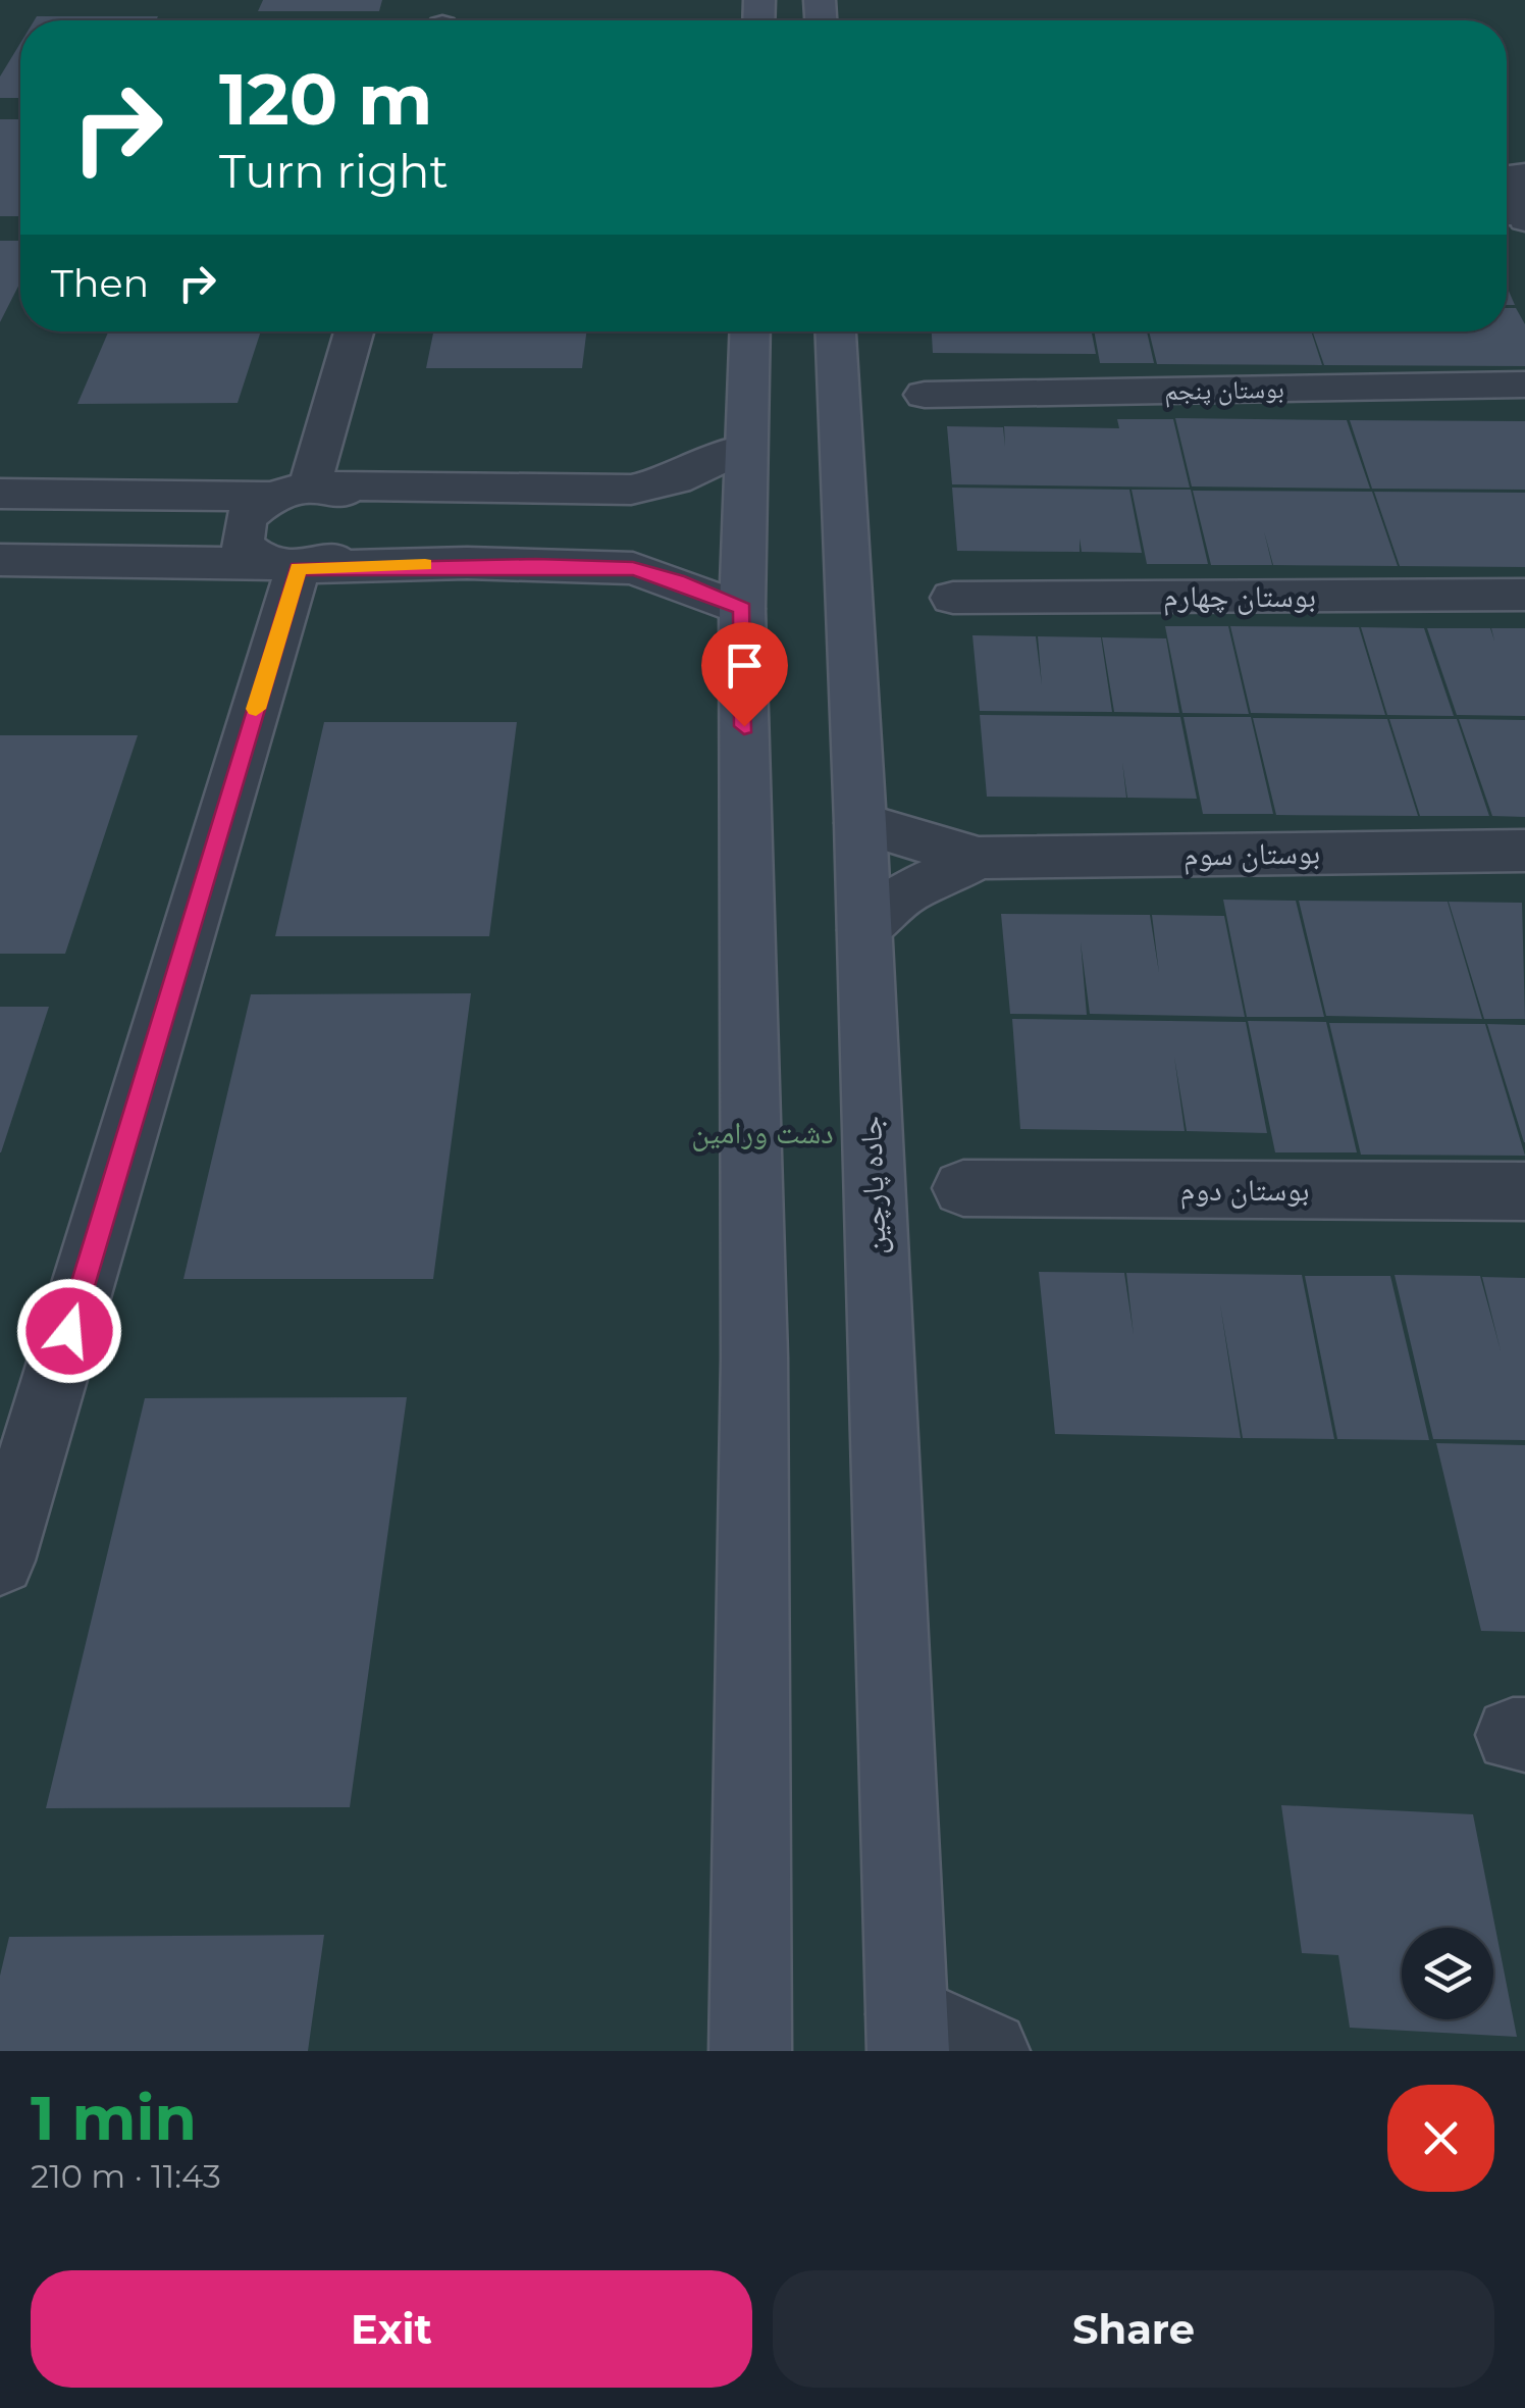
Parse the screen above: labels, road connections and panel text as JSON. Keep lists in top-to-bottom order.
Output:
{
  "streets": {
    "main road": ["جاده پارچین"],
    "street": [
      "بوستان پنجم",
      "بوستان چهارم",
      "بوستان سوم",
      "بوستان دوم"
    ]
  },
  "crossings": [
    ["بوستان سوم", "جاده پارچین"]
  ],
  "parks": ["دشت ورامین"],
  "page": {
    "turn": ["120 m", "Turn right"],
    "then": "Then",
    "heading": ["1 min", "210 m · 11:43"],
    "buttons": ["Exit", "Share"]
  }
}
